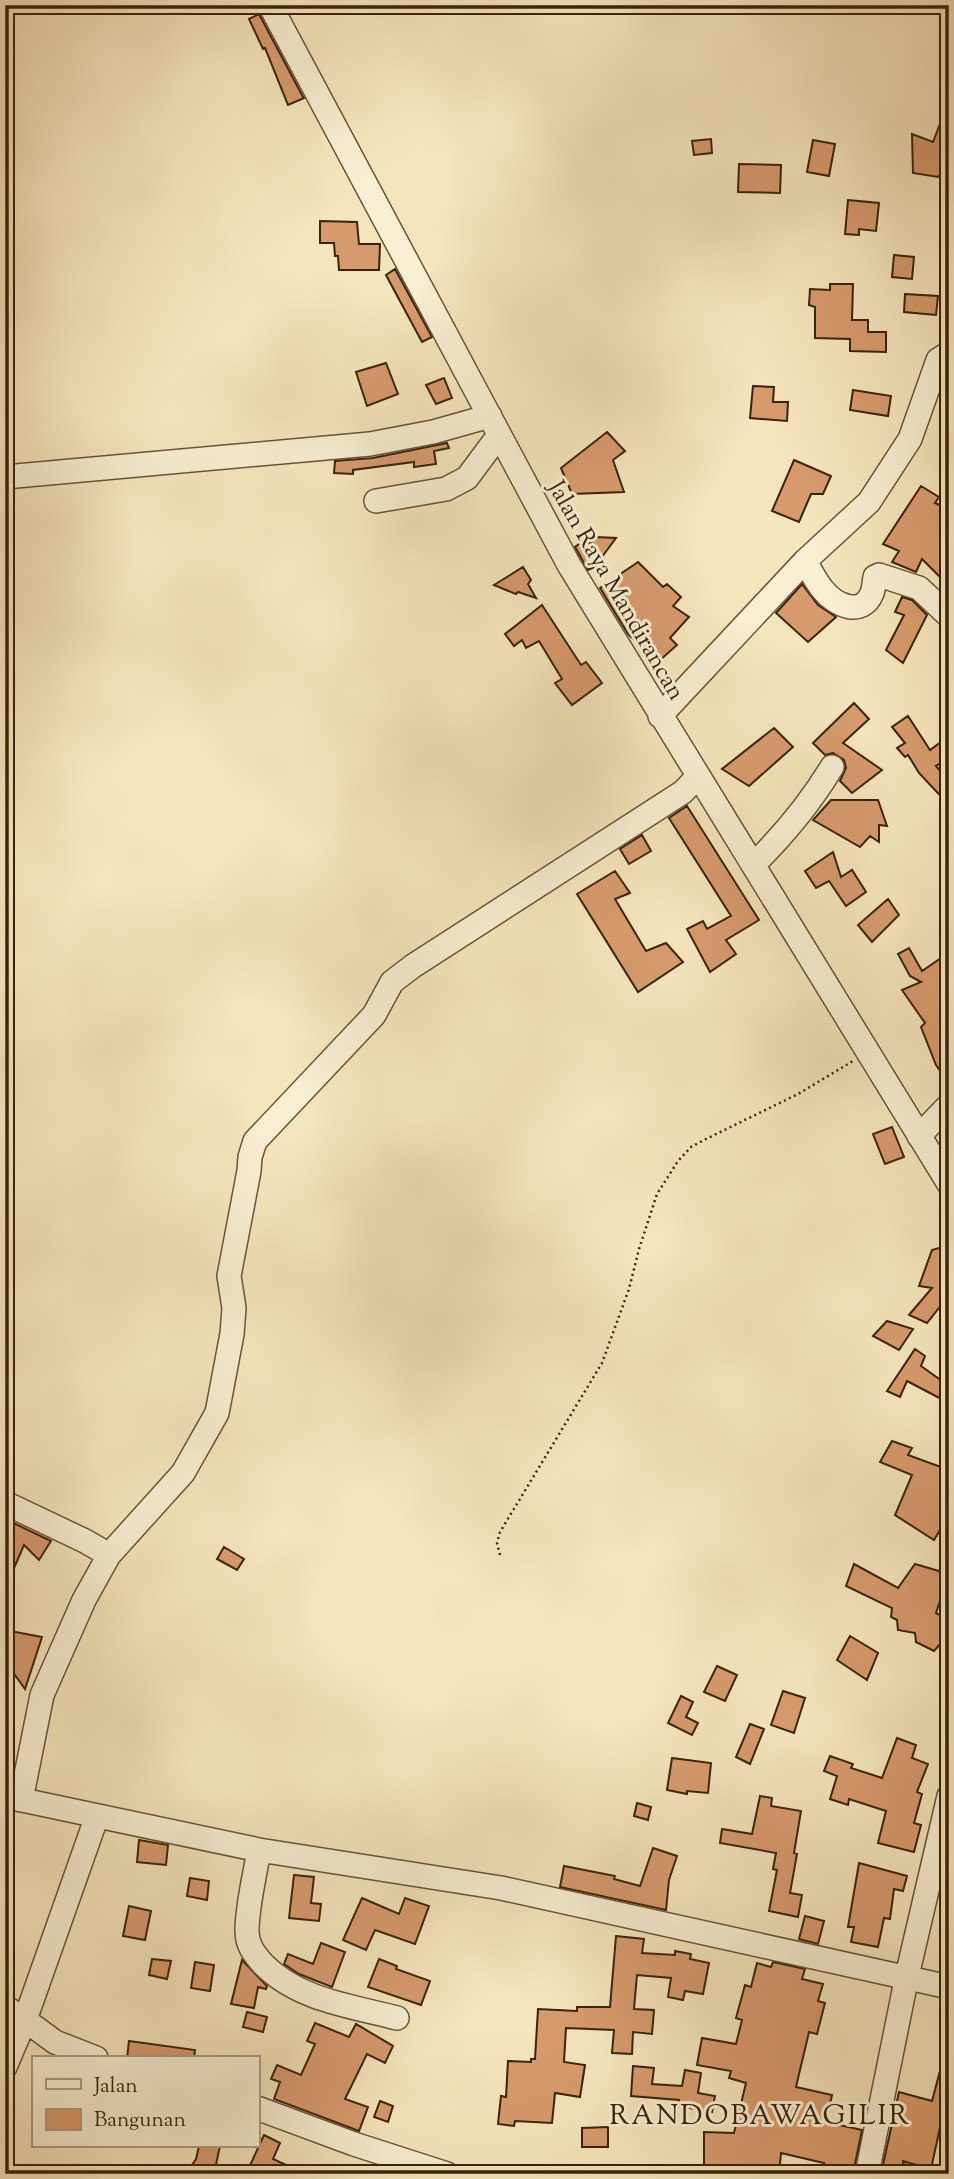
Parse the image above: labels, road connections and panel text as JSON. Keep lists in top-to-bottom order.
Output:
{
  "streets": {
    "street": ["Jalan Raya Mandirancan"]
  },
  "districts": ["RANDOBAWAGILIR"],
  "legend": ["Jalan", "Bangunan"]
}
